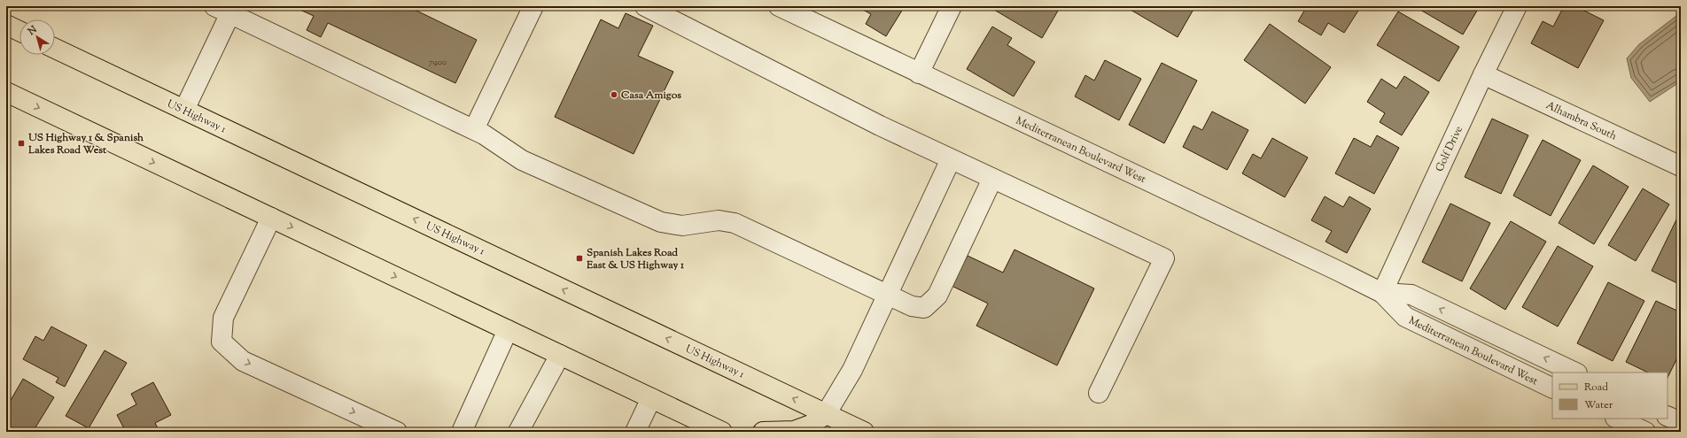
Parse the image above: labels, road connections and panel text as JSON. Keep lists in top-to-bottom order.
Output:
{
  "streets": {
    "main road": ["US Highway 1"],
    "street": ["Alhambra South", "Golf Drive", "Mediterranean Boulevard West"]
  },
  "crossings": [
    ["Alhambra South", "Golf Drive"],
    ["Golf Drive", "Mediterranean Boulevard West"]
  ],
  "places": {
    "other": ["Casa Amigos"],
    "transit": ["US Highway 1 & Spanish Lakes Road West", "Spanish Lakes Road East & US Highway 1"]
  },
  "house_numbers": ["7900"],
  "legend": ["Road", "Water"],
  "north": "top left"
}
